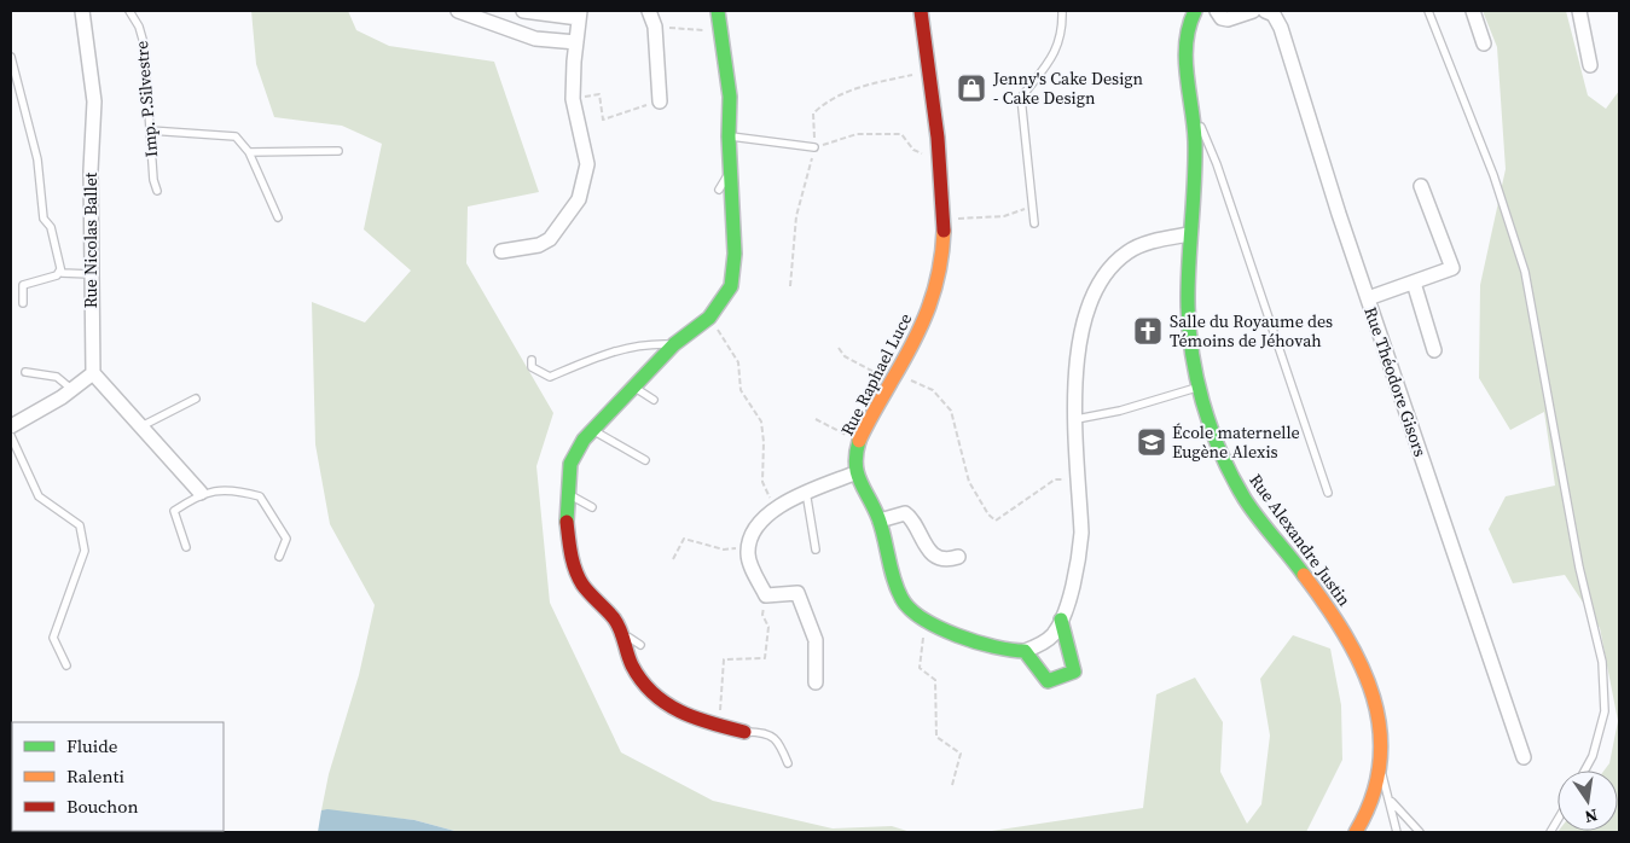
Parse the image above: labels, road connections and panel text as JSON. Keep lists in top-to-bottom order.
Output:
{
  "streets": {
    "street": [
      "Rue Nicolas Ballet",
      "Rue Raphael Luce",
      "Rue Théodore Gisors",
      "Rue Alexandre Justin"
    ],
    "lane": ["Imp. P.Silvestre"]
  },
  "places": {
    "shop": ["Jenny's Cake Design - Cake Design"],
    "church": ["Salle du Royaume des Témoins de Jéhovah"],
    "school or university": ["École maternelle Eugène Alexis"]
  },
  "legend": ["Fluide", "Ralenti", "Bouchon"],
  "north": "bottom"
}
